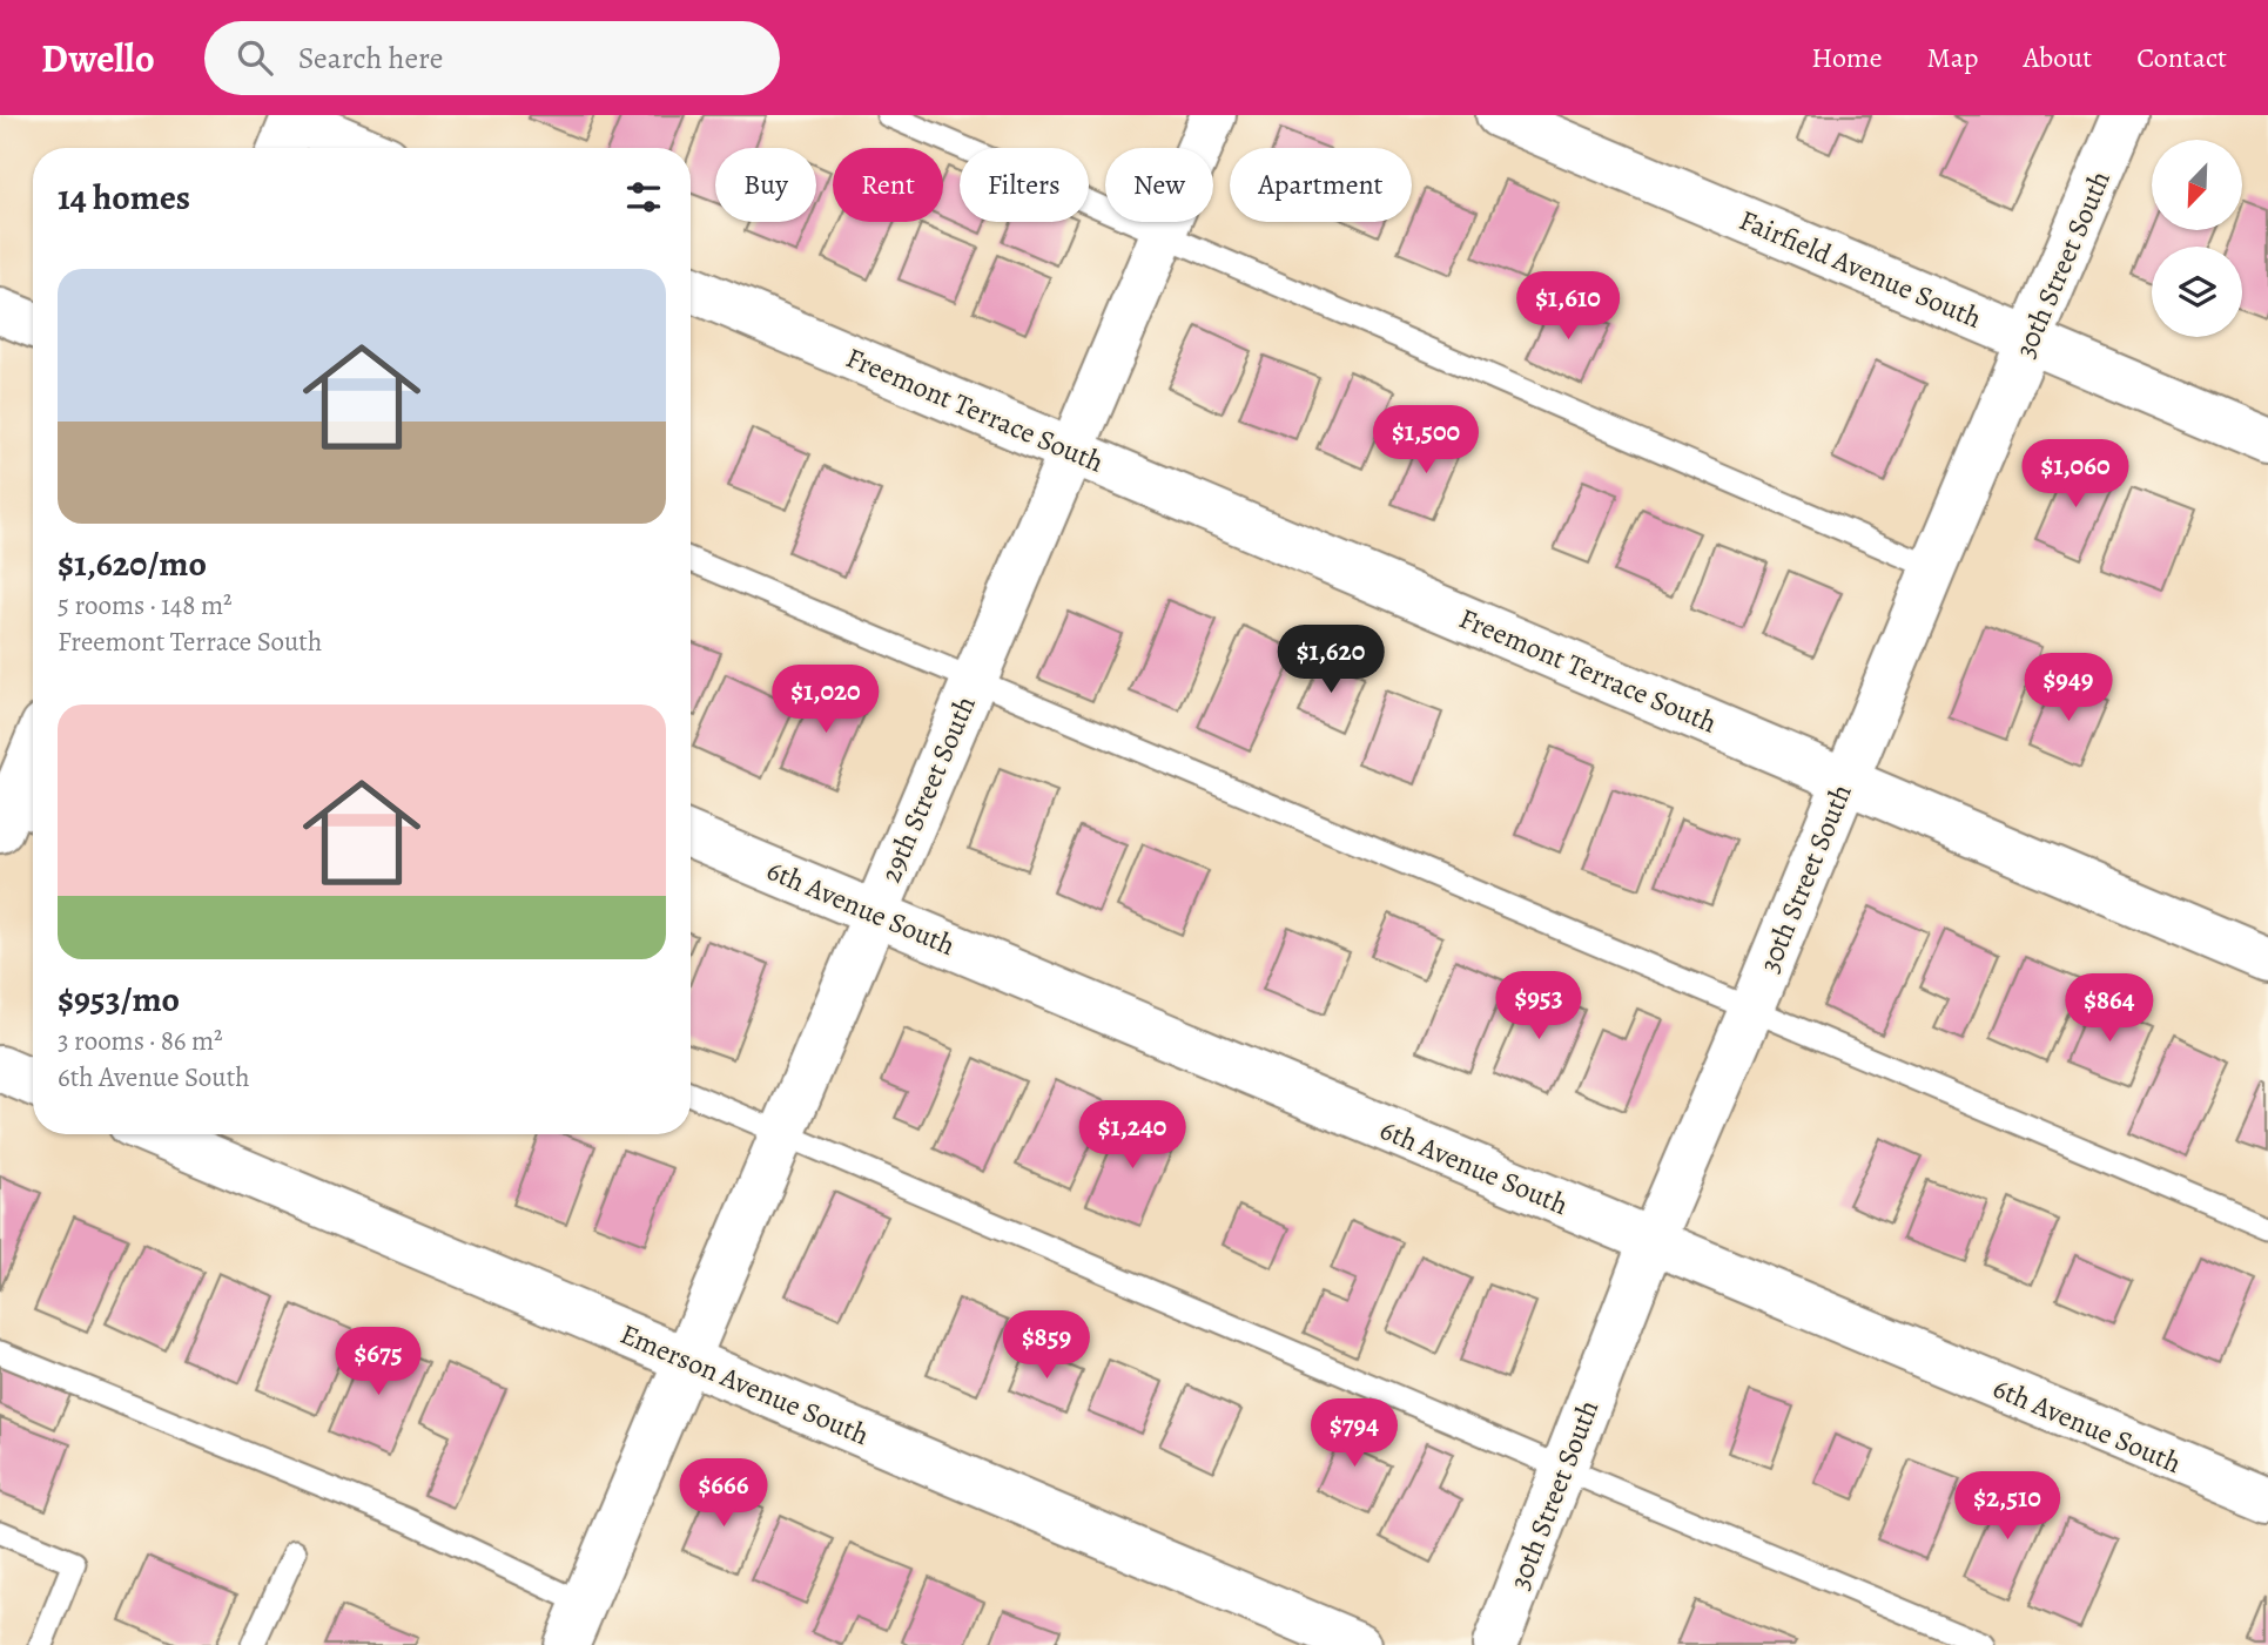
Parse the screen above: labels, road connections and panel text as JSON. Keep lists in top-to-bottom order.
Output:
{
  "streets": {
    "street": [
      "30th Street South",
      "Fairfield Avenue South",
      "Freemont Terrace South",
      "29th Street South",
      "6th Avenue South",
      "Emerson Avenue South"
    ]
  },
  "crossings": [
    ["30th Street South", "Fairfield Avenue South"],
    ["30th Street South", "Freemont Terrace South"],
    ["30th Street South", "6th Avenue South"],
    ["Freemont Terrace South", "29th Street South"],
    ["29th Street South", "6th Avenue South"],
    ["29th Street South", "Emerson Avenue South"]
  ],
  "north": "bottom left",
  "page": {
    "header": "Dwello",
    "search": "Search here",
    "nav": [
      "Home",
      "Map",
      "About",
      "Contact"
    ],
    "chip": [
      "Buy",
      "Rent",
      "Filters",
      "New",
      "Apartment"
    ],
    "heading": "14 homes",
    "list": [
      {
        "name": "$1,620/mo",
        "note": "5 rooms · 148 m² · Freemont Terrace South"
      },
      {
        "name": "$953/mo",
        "note": "3 rooms · 86 m² · 6th Avenue South"
      }
    ],
    "price": [
      "$1,610",
      "$1,500",
      "$1,060",
      "$1,620",
      "$949",
      "$1,020",
      "$953",
      "$864",
      "$1,240",
      "$859",
      "$675",
      "$794",
      "$666",
      "$2,510"
    ]
  }
}
